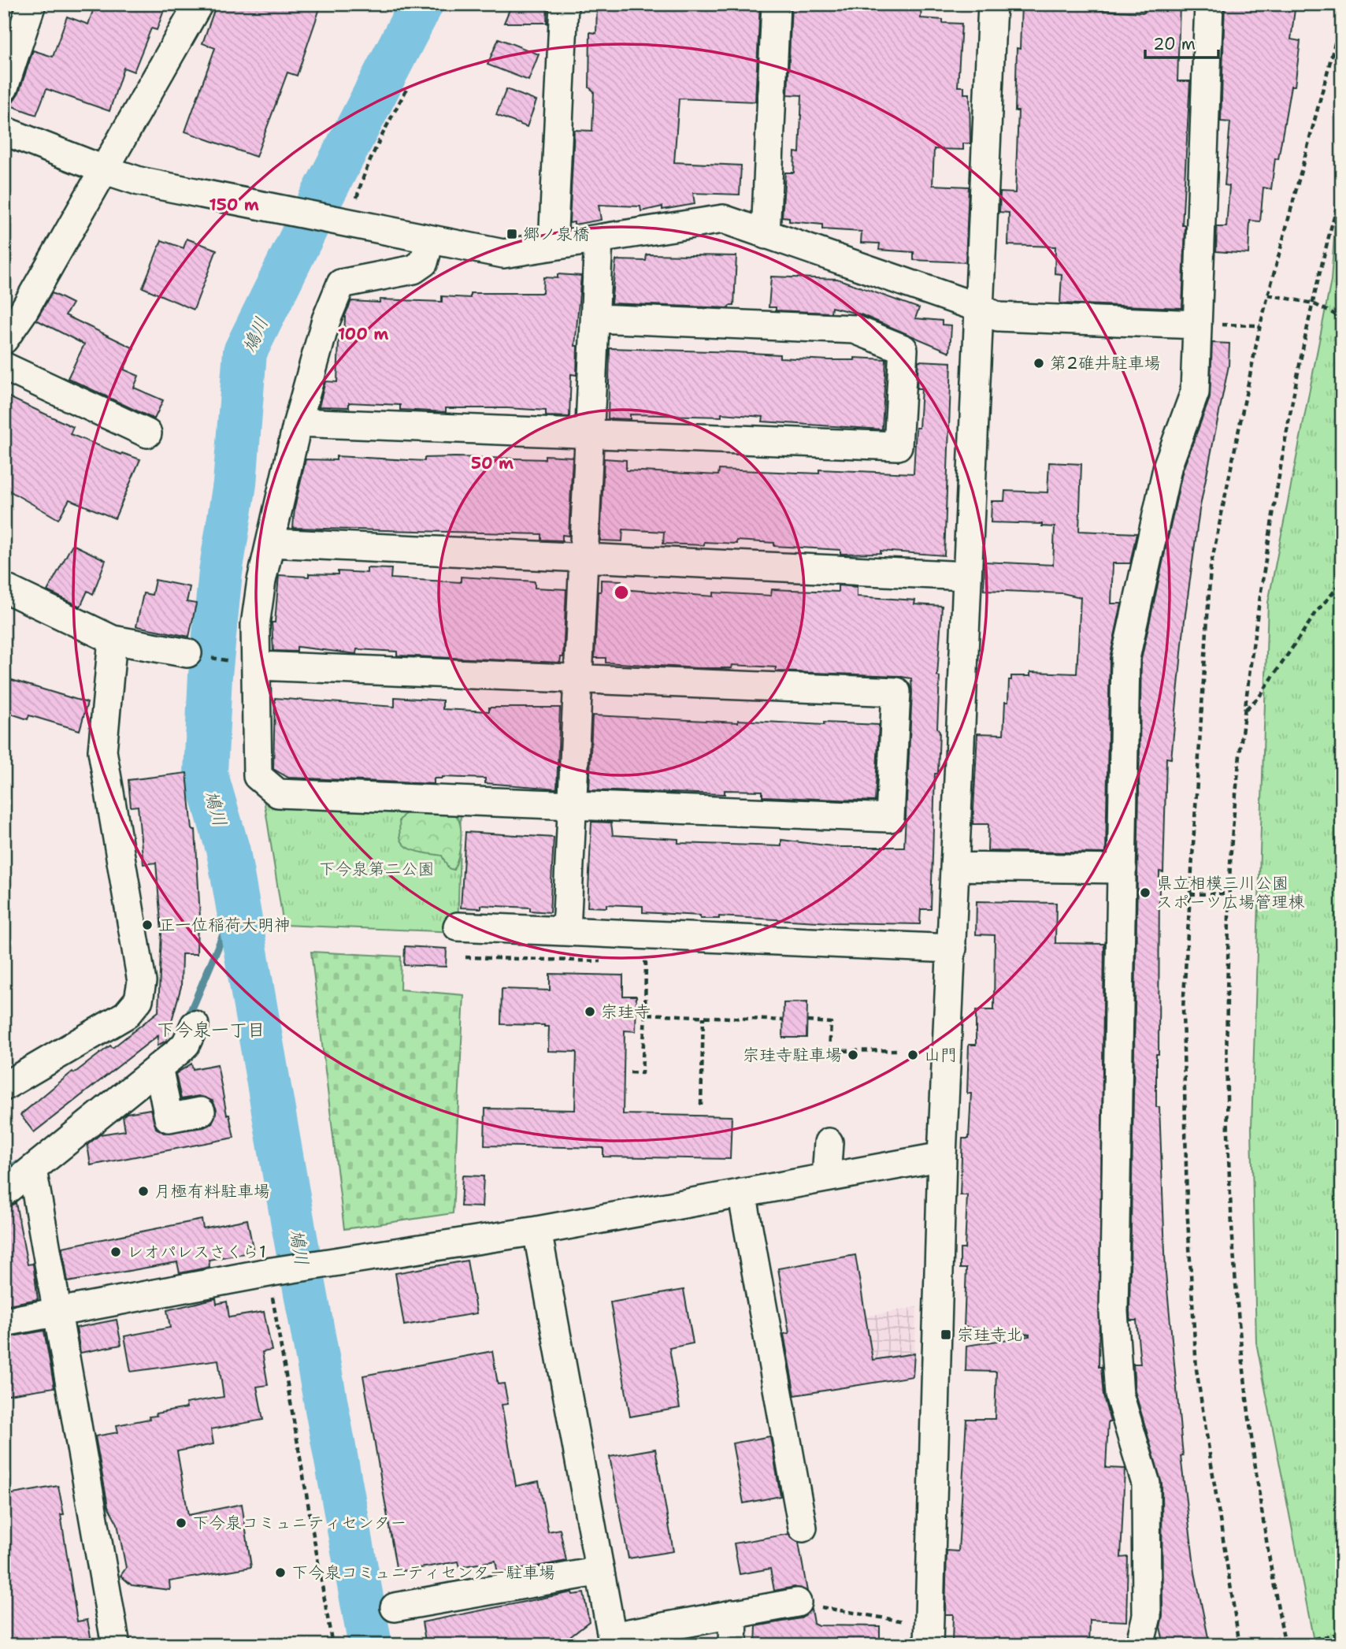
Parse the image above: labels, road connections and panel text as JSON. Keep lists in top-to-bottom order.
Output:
{
  "districts": ["下今泉一丁目"],
  "water": ["鳩川"],
  "parks": ["下今泉第二公園"],
  "places": {
    "transit": ["郷ノ泉橋", "宗珪寺北"],
    "other": [
      "第2碓井駐車場",
      "県立相模三川公園 スポーツ広場管理棟",
      "正一位稲荷大明神",
      "宗珪寺",
      "宗珪寺駐車場",
      "山門",
      "月極有料駐車場",
      "レオパレスさくら1",
      "下今泉コミュニティセンター",
      "下今泉コミュニティセンター駐車場"
    ]
  },
  "scale_bar": "20 m",
  "rings": ["150 m", "100 m", "50 m"]
}
